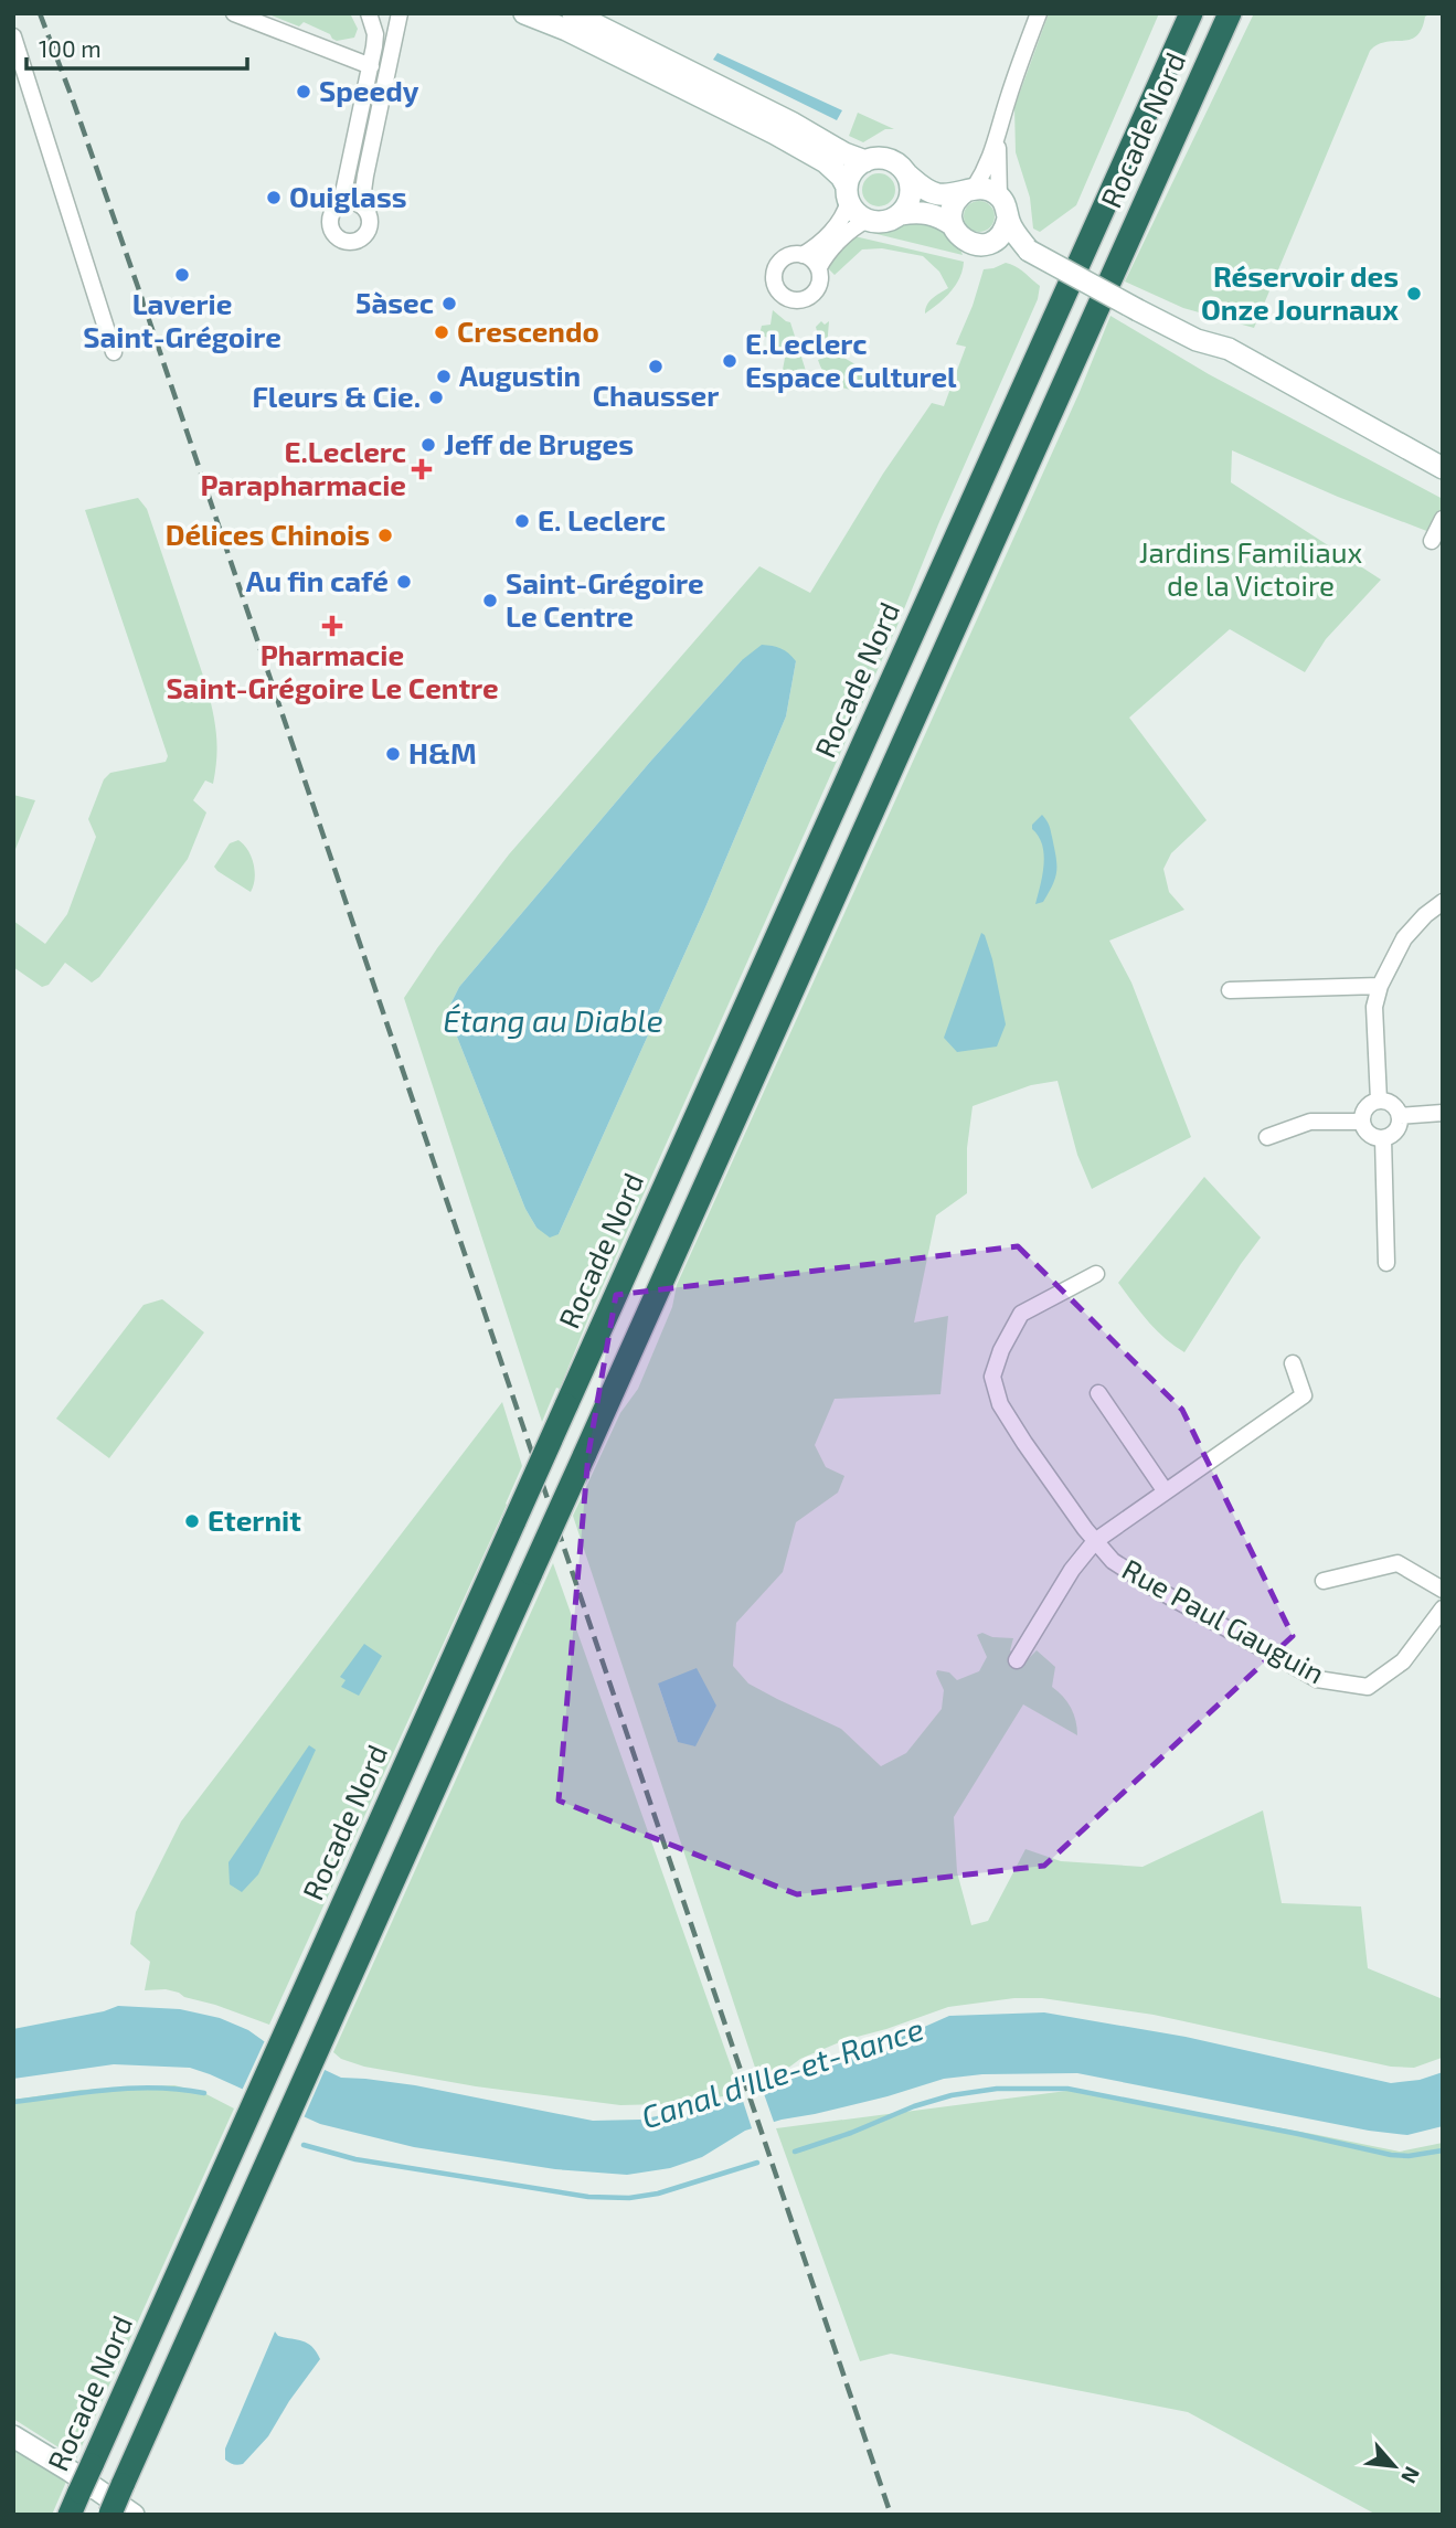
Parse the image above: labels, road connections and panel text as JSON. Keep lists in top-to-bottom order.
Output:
{
  "streets": {
    "highway": ["Rocade Nord"],
    "street": ["Rue Paul Gauguin"]
  },
  "water": ["Étang au Diable", "Canal d'Ille-et-Rance"],
  "parks": ["Jardins Familiaux de la Victoire"],
  "places": {
    "other": [
      "Speedy",
      "Ouiglass",
      "Laverie Saint-Grégoire",
      "Réservoir des Onze Journaux",
      "5àsec",
      "Crescendo",
      "E.Leclerc Espace Culturel",
      "Chausser",
      "Augustin",
      "Fleurs & Cie.",
      "Jeff de Bruges",
      "E. Leclerc",
      "Délices Chinois",
      "Au fin café",
      "Saint-Grégoire Le Centre",
      "H&M",
      "Eternit"
    ],
    "health": ["E.Leclerc Parapharmacie", "Pharmacie Saint-Grégoire Le Centre"]
  },
  "scale_bar": "100 m",
  "north": "bottom right"
}
